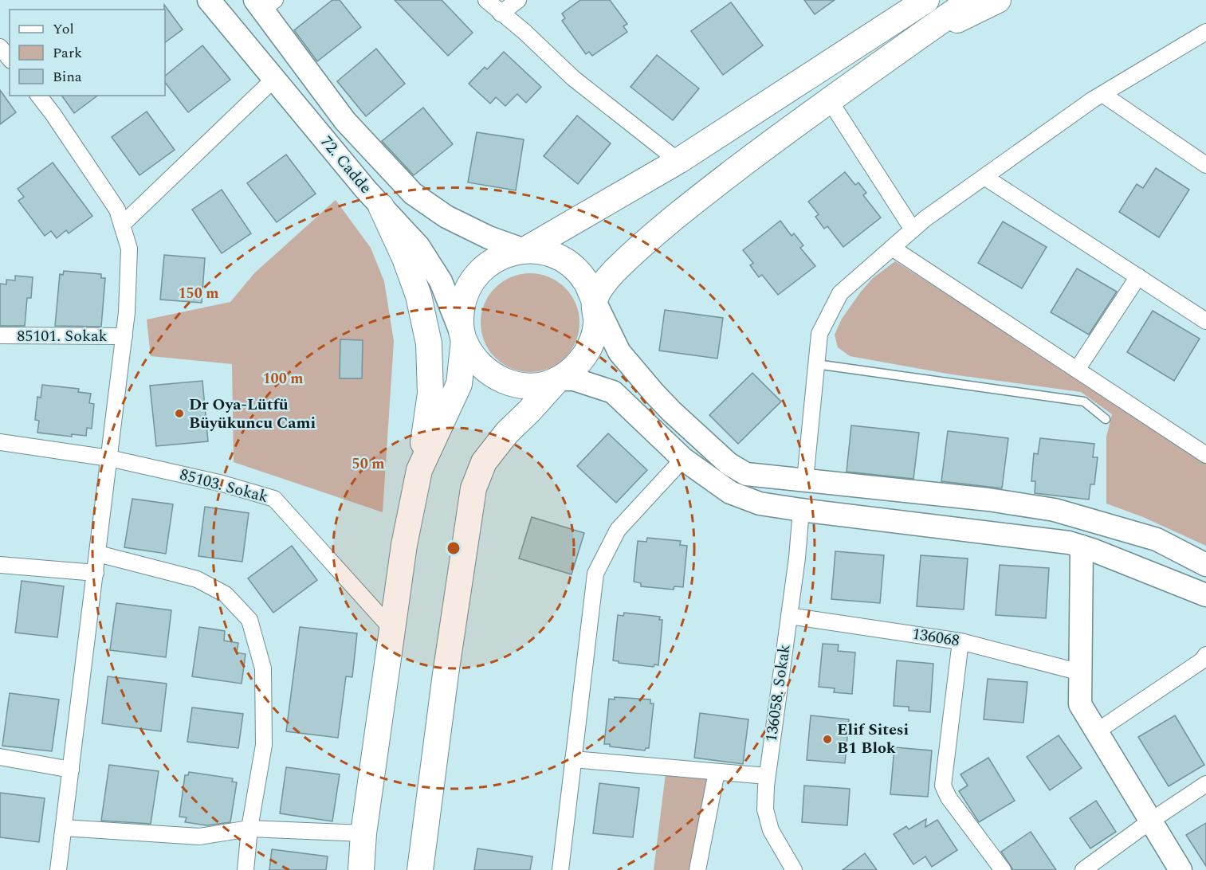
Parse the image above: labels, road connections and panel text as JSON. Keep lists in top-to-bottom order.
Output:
{
  "streets": {
    "main road": ["72. Cadde"],
    "street": [
      "85101. Sokak",
      "85103. Sokak",
      "136068",
      "136058. Sokak"
    ]
  },
  "crossings": [
    ["136068", "136058. Sokak"]
  ],
  "places": ["Dr Oya-Lütfü Büyükuncu Cami", "Elif Sitesi B1 Blok"],
  "legend": ["Yol", "Park", "Bina"],
  "rings": ["150 m", "100 m", "50 m"]
}
